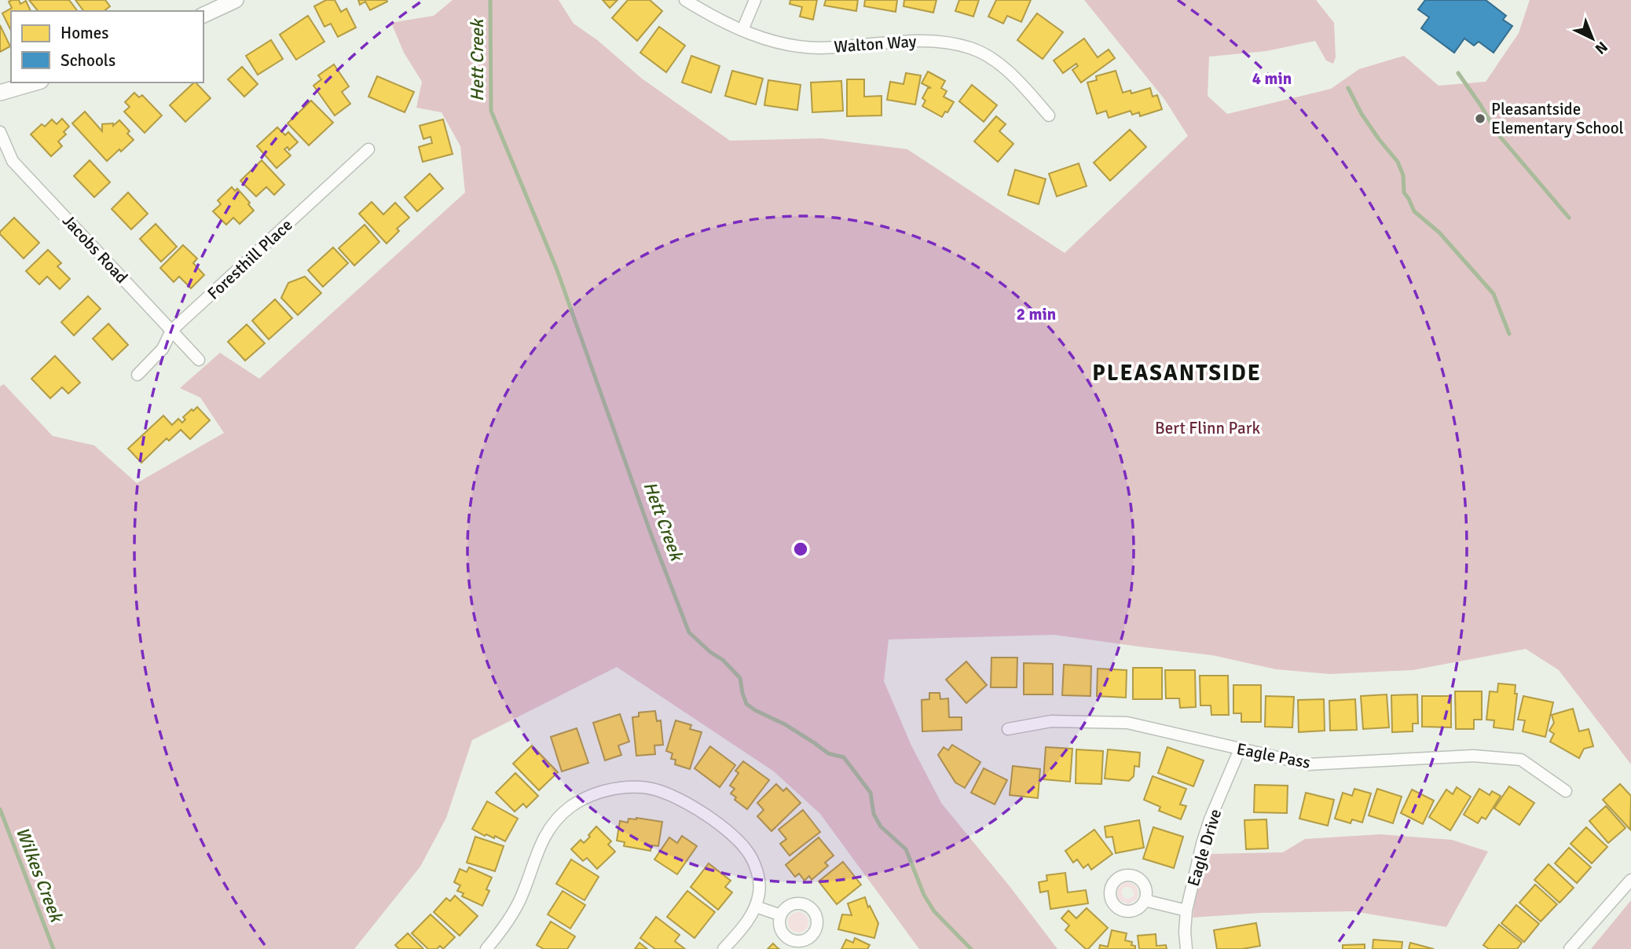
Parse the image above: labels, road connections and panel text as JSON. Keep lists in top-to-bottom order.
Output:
{
  "streets": {
    "street": [
      "Walton Way",
      "Jacobs Road",
      "Foresthill Place",
      "Eagle Pass",
      "Eagle Drive"
    ]
  },
  "crossings": [
    ["Jacobs Road", "Foresthill Place"],
    ["Eagle Pass", "Eagle Drive"]
  ],
  "districts": ["PLEASANTSIDE"],
  "water": ["Hett Creek", "Wilkes Creek"],
  "parks": ["Bert Flinn Park"],
  "places": ["Pleasantside Elementary School"],
  "legend": ["Homes", "Schools"],
  "north": "bottom right",
  "rings": ["4 min", "2 min"]
}
